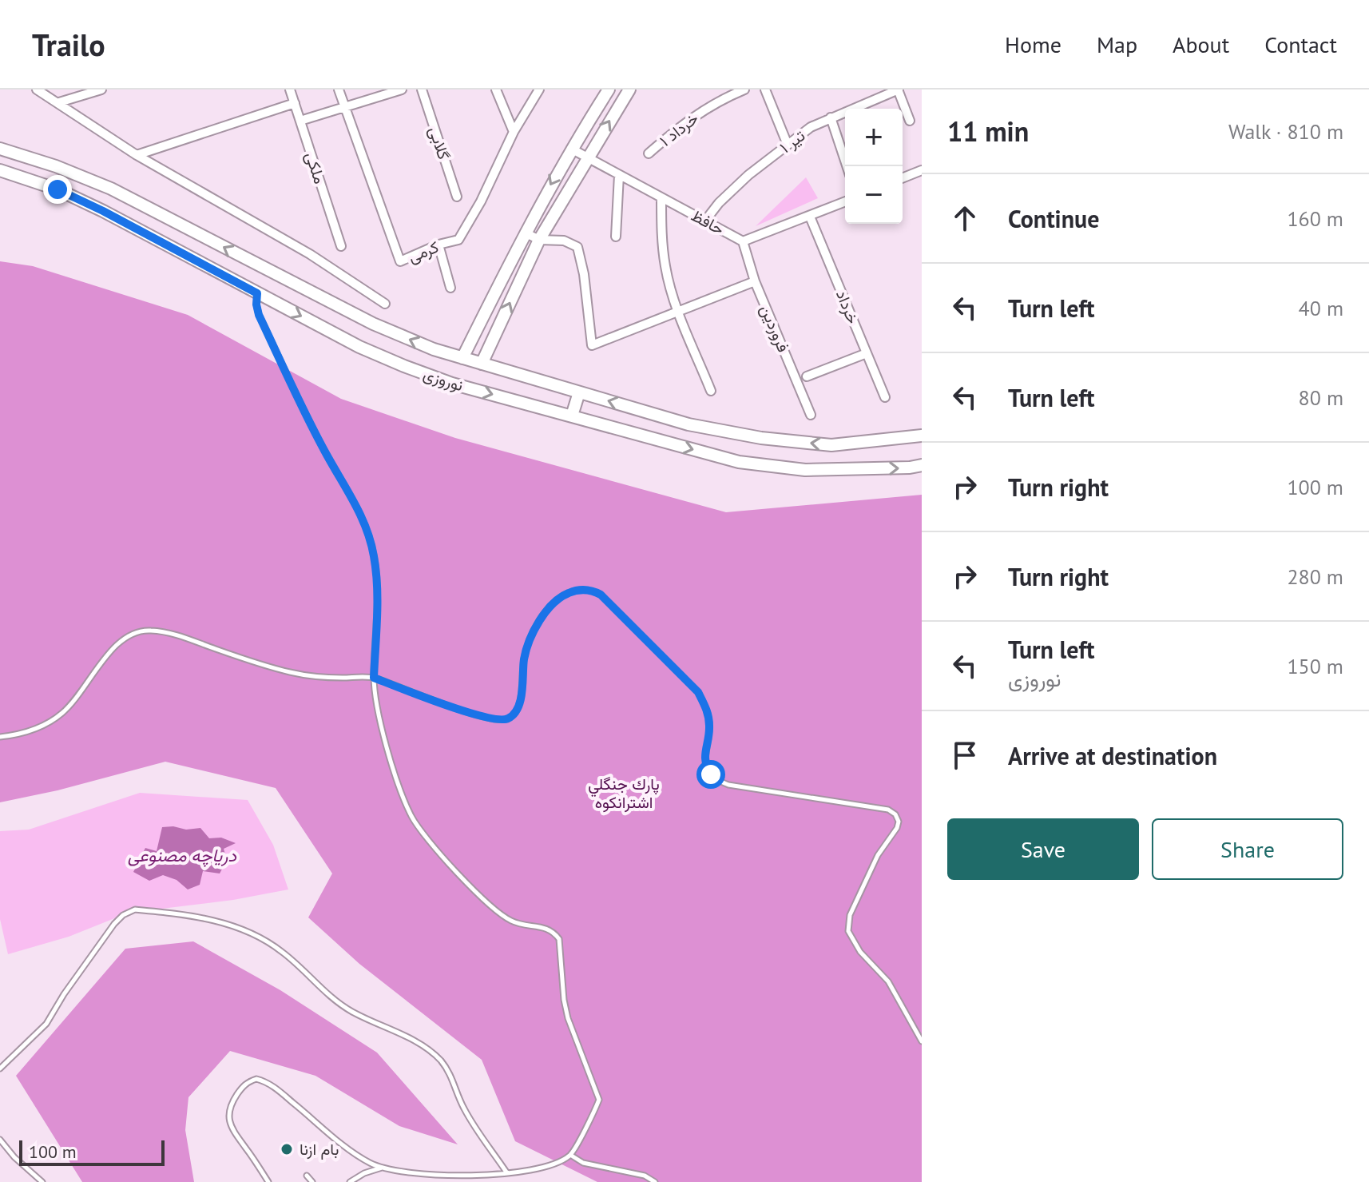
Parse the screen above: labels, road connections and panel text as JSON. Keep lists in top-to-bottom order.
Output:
{
  "streets": {
    "street": [
      "خرداد ۱",
      "تیر ۱",
      "گلابی",
      "ملکی",
      "حافظ",
      "کرمی",
      "خرداد",
      "فروردین",
      "نوروزی"
    ]
  },
  "crossings": [
    ["تیر ۱", "حافظ"],
    ["حافظ", "خرداد"],
    ["حافظ", "فروردین"],
    ["حافظ", "نوروزی"]
  ],
  "water": ["دریاچه مصنوعی"],
  "parks": ["پارك جنگلي اشترانكوه"],
  "places": ["بام ازنا"],
  "scale_bar": "100 m",
  "page": {
    "header": "Trailo",
    "nav": [
      "Home",
      "Map",
      "About",
      "Contact"
    ],
    "heading": ["11 min", "Walk · 810 m"],
    "map_buttons": ["+", "−"],
    "list": [
      ["Continue", "160 m"],
      ["Turn left", "40 m"],
      ["Turn left", "80 m"],
      ["Turn right", "100 m"],
      ["Turn right", "280 m"],
      ["Turn left", "نوروزی", "150 m"],
      "Arrive at destination"
    ],
    "buttons": ["Save", "Share"],
    "scale": "100 m"
  }
}
